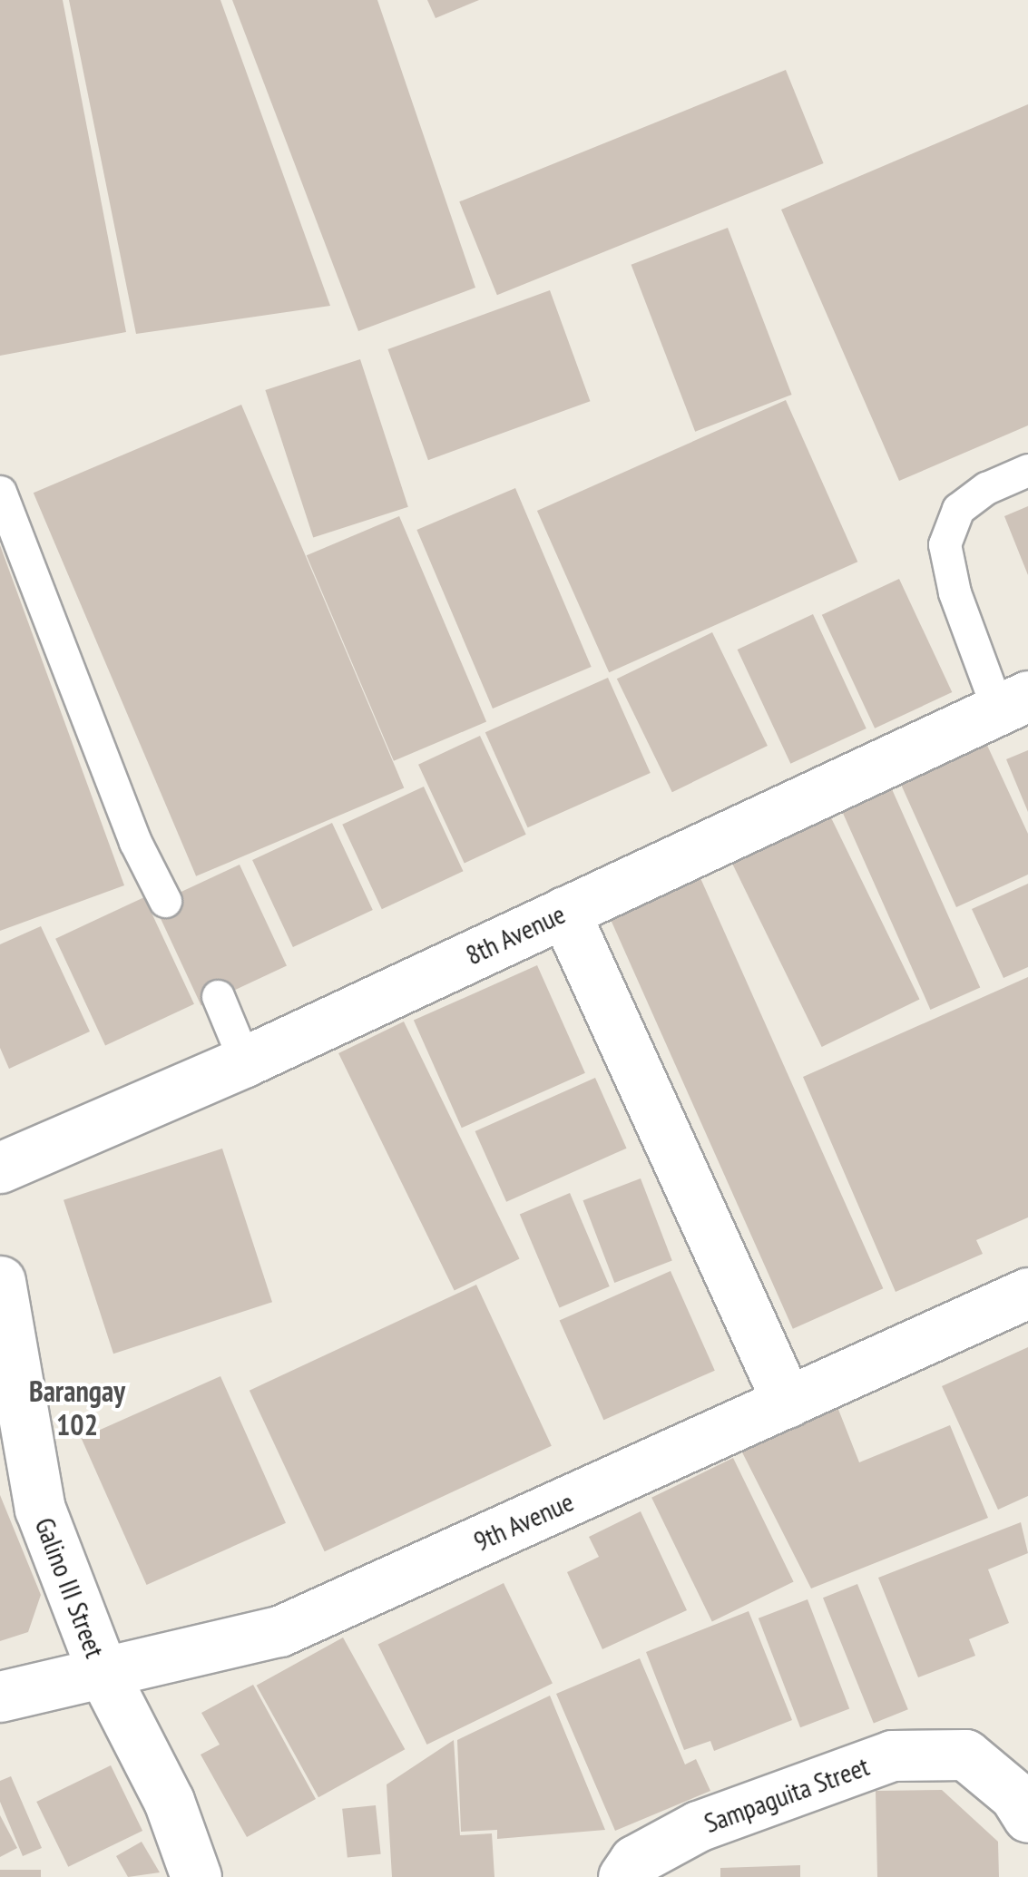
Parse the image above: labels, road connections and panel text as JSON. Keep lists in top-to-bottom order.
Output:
{
  "streets": {
    "street": [
      "8th Avenue",
      "9th Avenue",
      "Galino III Street",
      "Sampaguita Street"
    ]
  },
  "crossings": [
    ["9th Avenue", "Galino III Street"]
  ],
  "districts": ["Barangay 102"]
}
